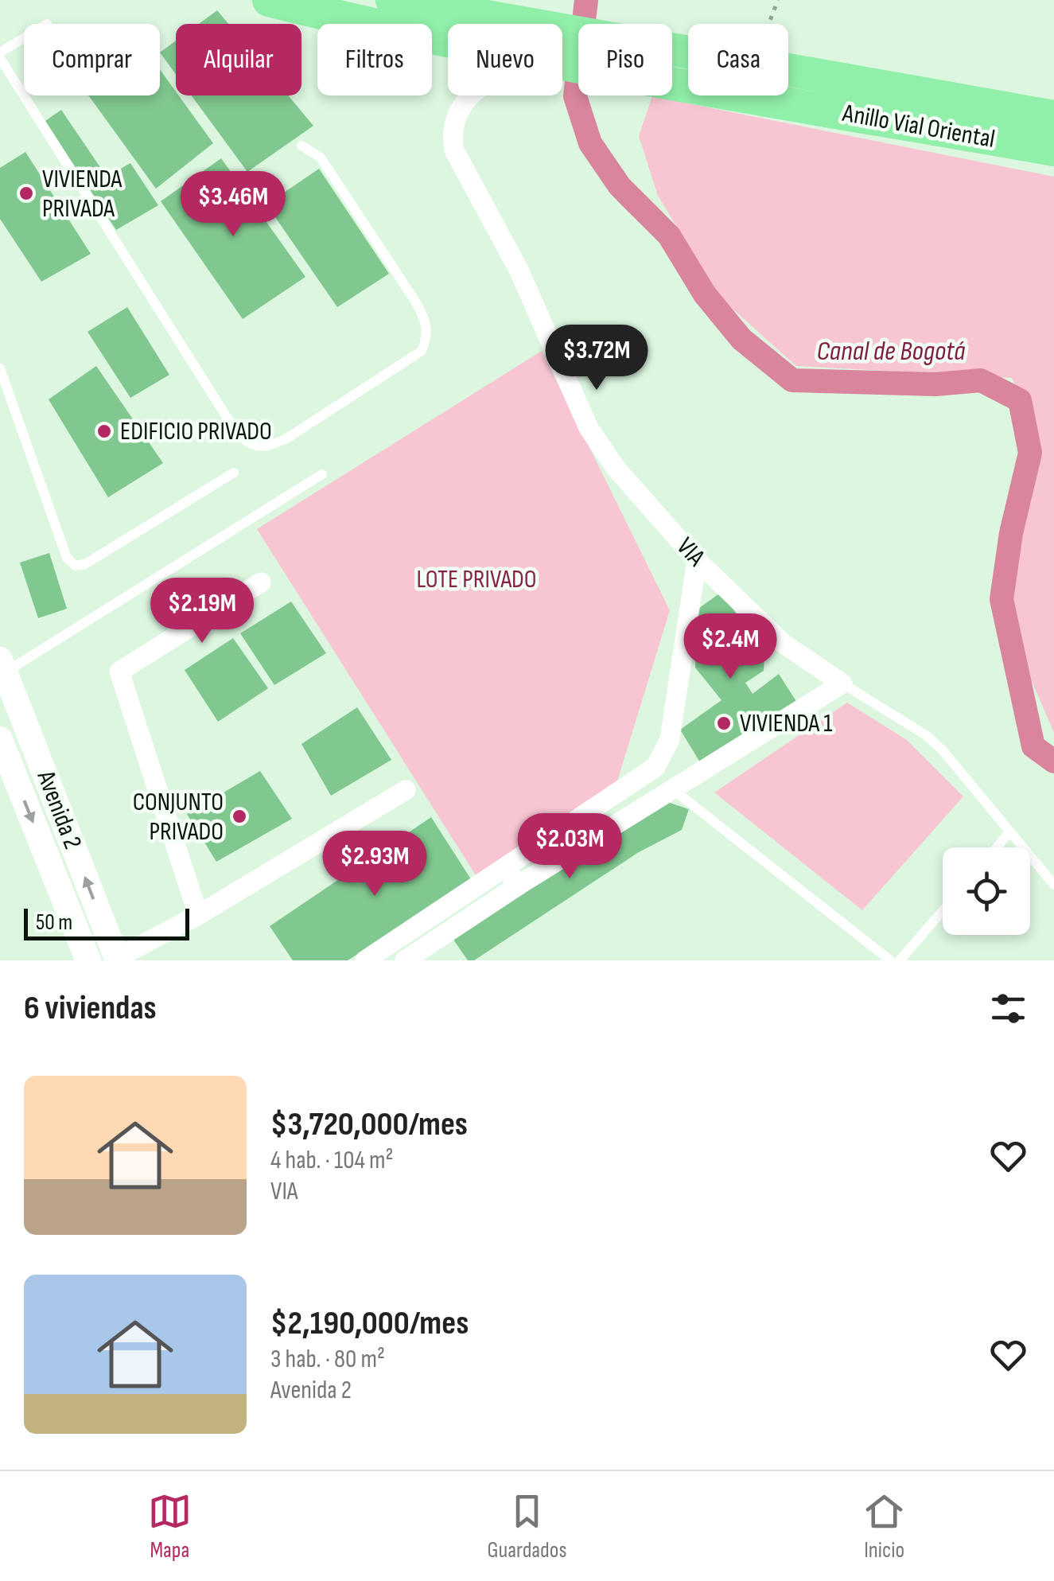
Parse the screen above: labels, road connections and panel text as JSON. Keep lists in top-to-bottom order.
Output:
{
  "streets": {
    "highway": ["Anillo Vial Oriental"],
    "street": ["VIA", "Avenida 2"]
  },
  "water": ["Canal de Bogotá"],
  "parks": ["LOTE PRIVADO"],
  "places": [
    "VIVIENDA PRIVADA",
    "EDIFICIO PRIVADO",
    "VIVIENDA 1",
    "CONJUNTO PRIVADO"
  ],
  "scale_bar": "50 m",
  "page": {
    "chip": [
      "Comprar",
      "Alquilar",
      "Filtros",
      "Nuevo",
      "Piso",
      "Casa"
    ],
    "price": [
      "$3.46M",
      "$3.72M",
      "$2.19M",
      "$2.4M",
      "$2.03M",
      "$2.93M"
    ],
    "scale": "50 m",
    "heading": "6 viviendas",
    "list": [
      {
        "name": "$3,720,000/mes",
        "note": "4 hab. · 104 m² · VIA"
      },
      {
        "name": "$2,190,000/mes",
        "note": "3 hab. · 80 m² · Avenida 2"
      }
    ],
    "tabs": ["Mapa", "Guardados", "Inicio"]
  }
}
